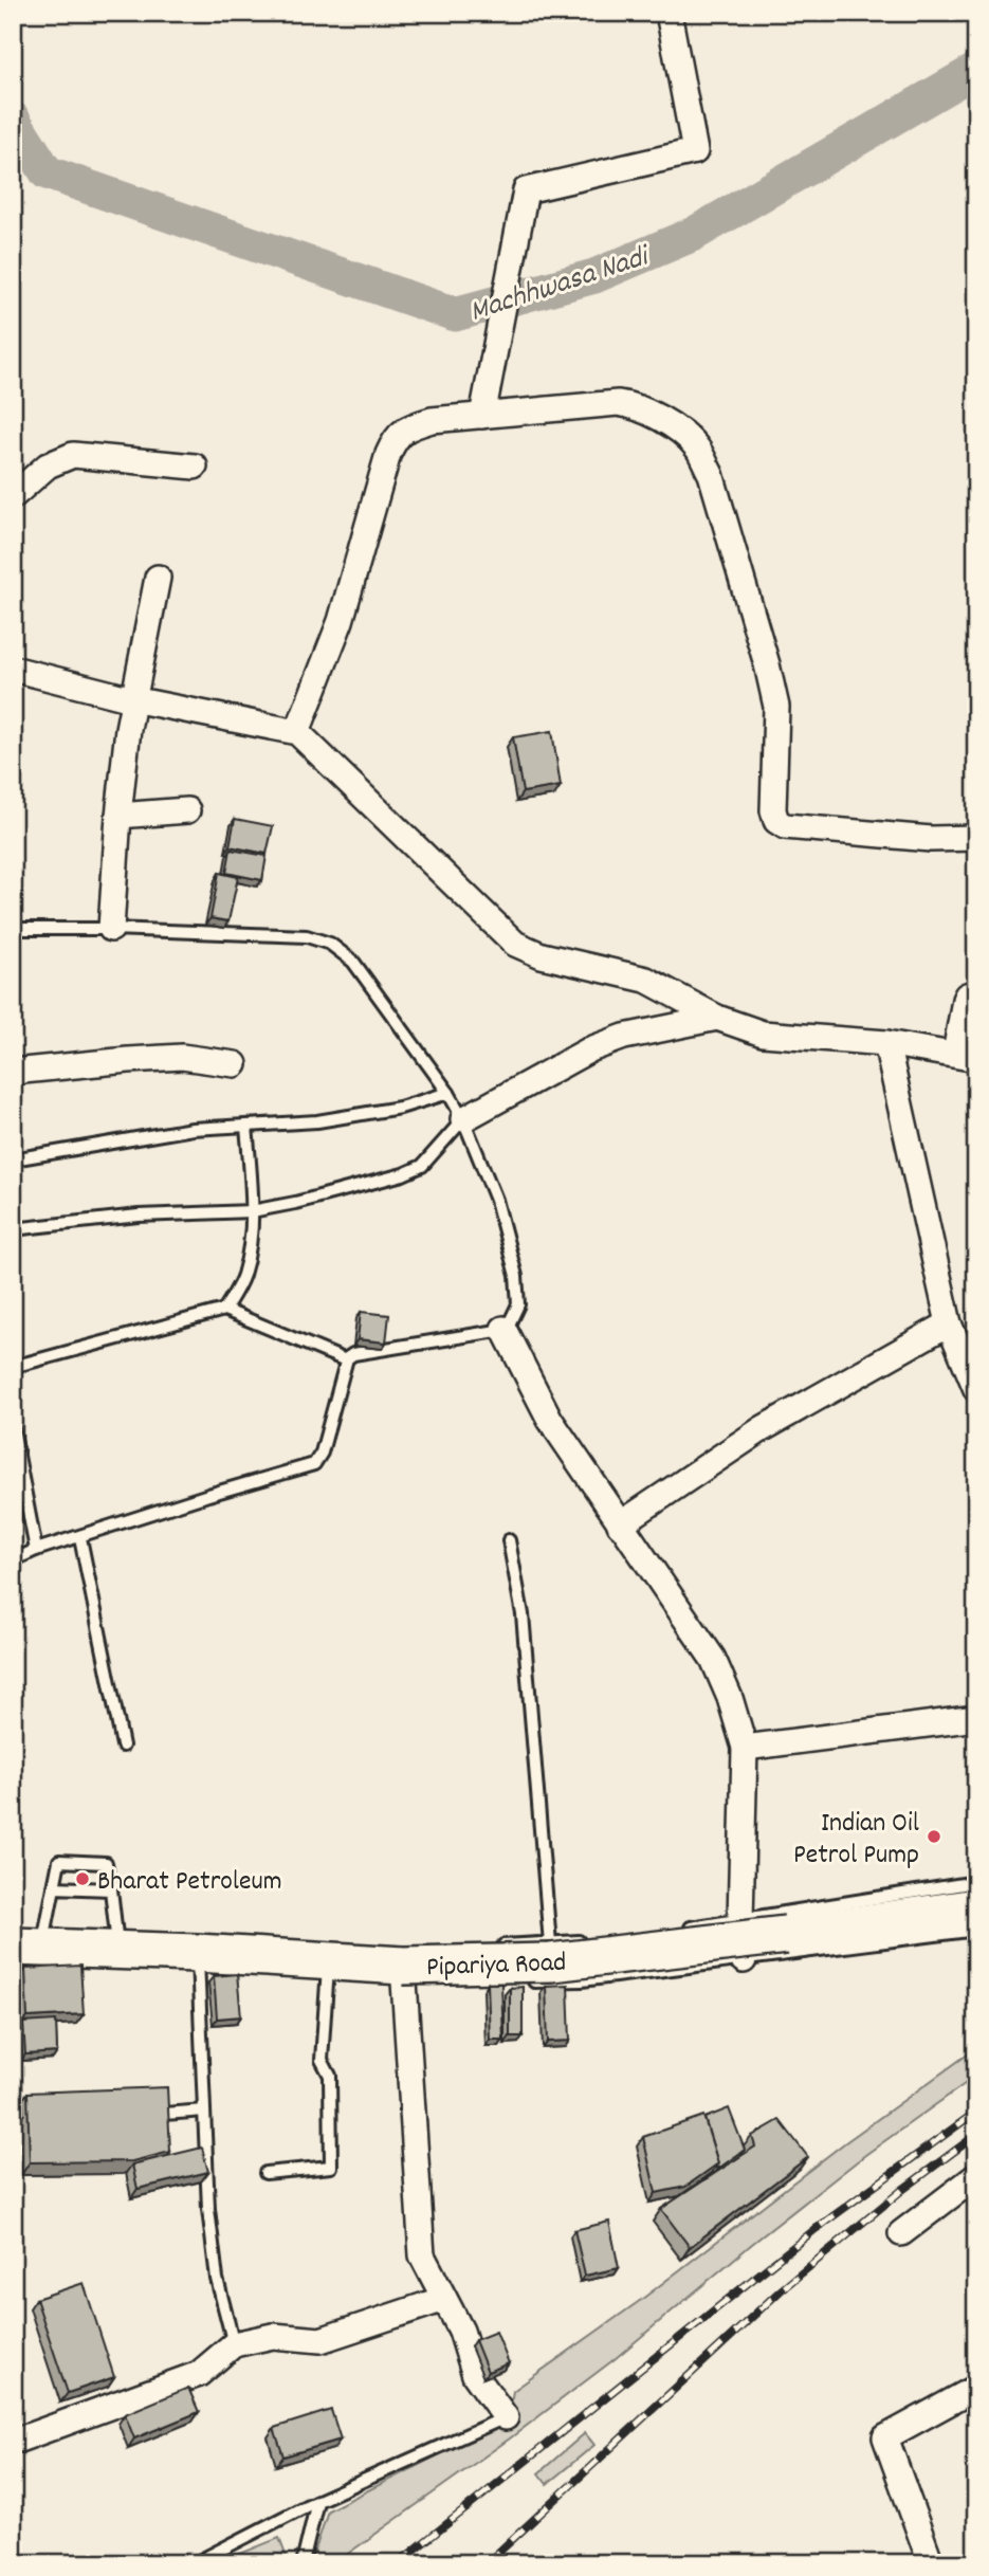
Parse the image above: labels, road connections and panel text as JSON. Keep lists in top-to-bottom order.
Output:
{
  "streets": {
    "main road": ["Pipariya Road"]
  },
  "water": ["Machhwasa Nadi"],
  "places": ["Indian Oil Petrol Pump", "Bharat Petroleum"]
}
